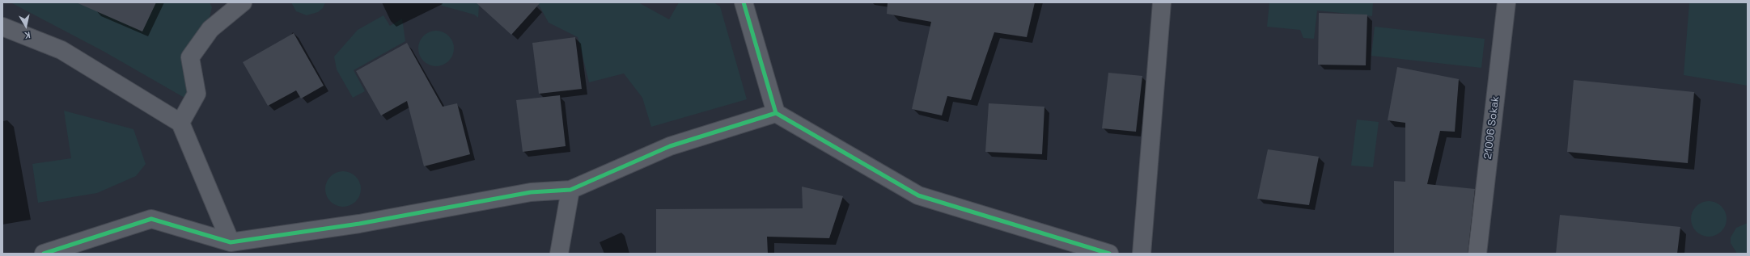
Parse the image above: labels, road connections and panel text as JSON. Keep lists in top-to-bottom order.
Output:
{
  "streets": {
    "street": ["21006 Sokak"]
  },
  "north": "bottom"
}
